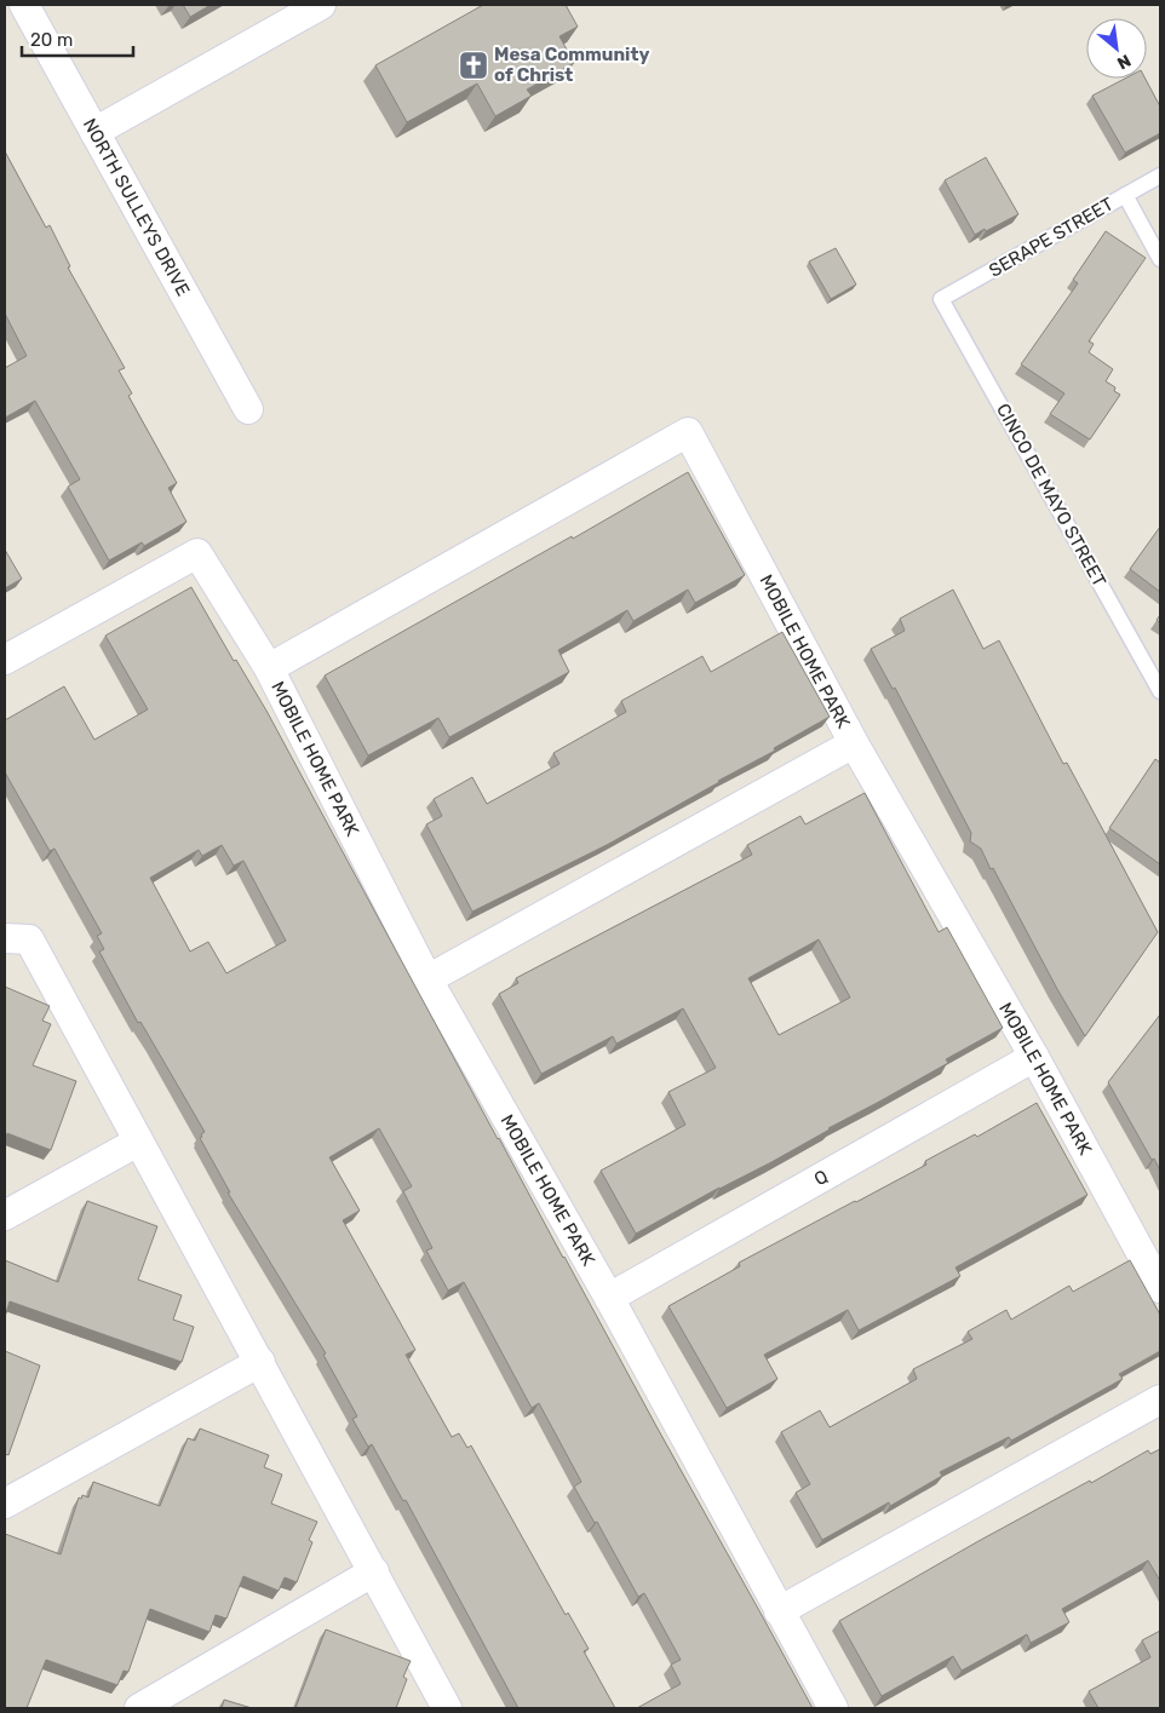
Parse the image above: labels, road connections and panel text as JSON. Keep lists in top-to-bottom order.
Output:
{
  "streets": {
    "street": ["NORTH SULLEYS DRIVE", "MOBILE HOME PARK", "Q"],
    "lane": ["SERAPE STREET", "CINCO DE MAYO STREET"]
  },
  "crossings": [
    ["SERAPE STREET", "CINCO DE MAYO STREET"],
    ["MOBILE HOME PARK", "Q"]
  ],
  "places": {
    "church": ["Mesa Community of Christ"]
  },
  "scale_bar": "20 m",
  "north": "bottom right"
}
